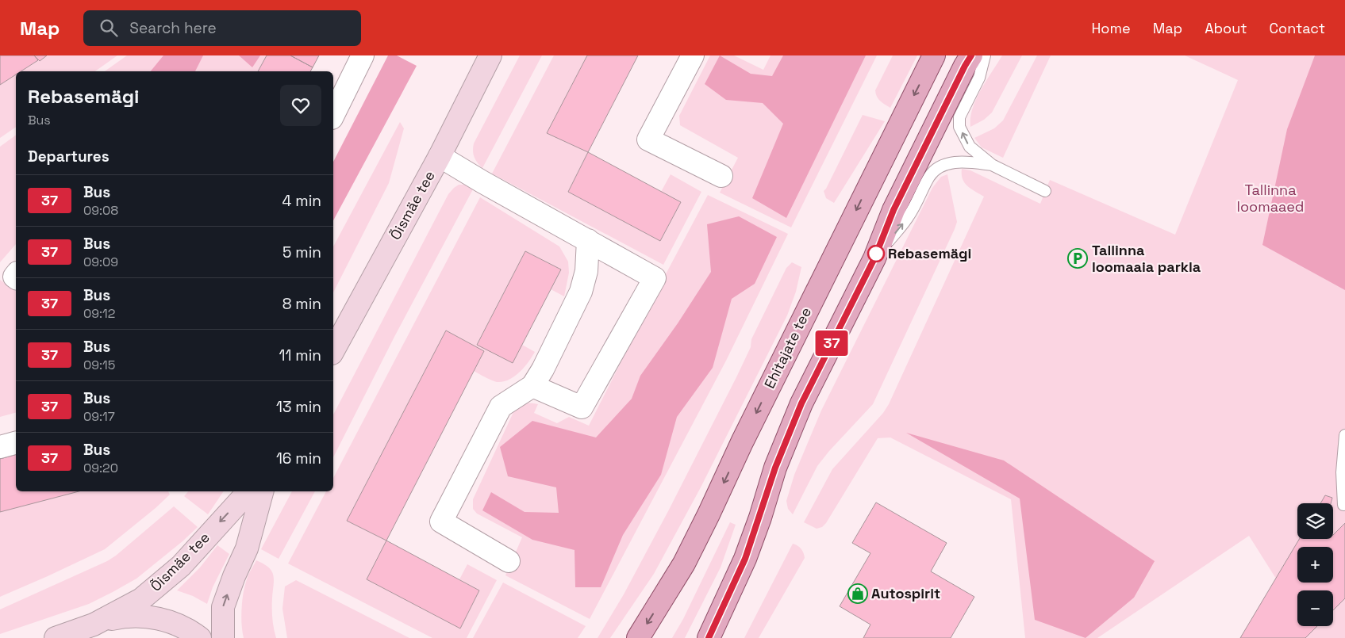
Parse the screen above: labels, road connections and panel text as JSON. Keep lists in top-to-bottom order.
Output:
{
  "streets": {
    "main road": ["Õismäe tee", "Ehitajate tee"]
  },
  "one_way": ["Õismäe tee"],
  "parks": ["Tallinna loomaaed"],
  "places": {
    "other": ["Rebasemägi"],
    "parking": ["Tallinna loomaaia parkla"],
    "shop": ["Autospirit"]
  },
  "lines": ["bus line 37"],
  "page": {
    "header": "Map",
    "search": "Search here",
    "nav": [
      "Home",
      "Map",
      "About",
      "Contact"
    ],
    "on_map": "37",
    "heading": [
      ["Rebasemägi", "Bus"],
      "Departures"
    ],
    "list": [
      {
        "mark": "37",
        "name": "Bus",
        "note": "09:08",
        "value": "4 min"
      },
      {
        "mark": "37",
        "name": "Bus",
        "note": "09:09",
        "value": "5 min"
      },
      {
        "mark": "37",
        "name": "Bus",
        "note": "09:12",
        "value": "8 min"
      },
      {
        "mark": "37",
        "name": "Bus",
        "note": "09:15",
        "value": "11 min"
      },
      {
        "mark": "37",
        "name": "Bus",
        "note": "09:17",
        "value": "13 min"
      },
      {
        "mark": "37",
        "name": "Bus",
        "note": "09:20",
        "value": "16 min"
      }
    ],
    "map_buttons": ["+", "−"]
  }
}
